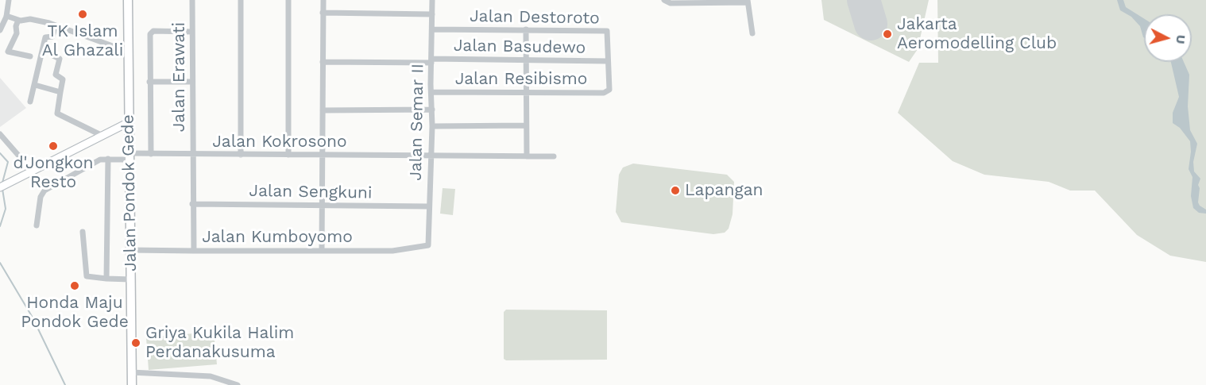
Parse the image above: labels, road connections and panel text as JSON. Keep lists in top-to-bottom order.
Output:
{
  "streets": {
    "main road": ["Jalan Pondok Gede"],
    "street": [
      "Jalan Destoroto",
      "Jalan Basudewo",
      "Jalan Erawati",
      "Jalan Resibismo",
      "Jalan Semar II",
      "Jalan Kokrosono",
      "Jalan Sengkuni",
      "Jalan Kumboyomo"
    ]
  },
  "crossings": [
    ["Jalan Destoroto", "Jalan Basudewo"],
    ["Jalan Destoroto", "Jalan Resibismo"],
    ["Jalan Destoroto", "Jalan Semar II"],
    ["Jalan Basudewo", "Jalan Semar II"],
    ["Jalan Erawati", "Jalan Kokrosono"],
    ["Jalan Erawati", "Jalan Kumboyomo"],
    ["Jalan Resibismo", "Jalan Semar II"],
    ["Jalan Semar II", "Jalan Kokrosono"],
    ["Jalan Semar II", "Jalan Sengkuni"],
    ["Jalan Semar II", "Jalan Kumboyomo"],
    ["Jalan Kokrosono", "Jalan Pondok Gede"],
    ["Jalan Kokrosono", "Jalan Kumboyomo"],
    ["Jalan Sengkuni", "Jalan Kumboyomo"]
  ],
  "places": [
    "TK Islam Al Ghazali",
    "Jakarta Aeromodelling Club",
    "d'Jongkon Resto",
    "Lapangan",
    "Honda Maju Pondok Gede",
    "Griya Kukila Halim Perdanakusuma"
  ],
  "north": "right"
}
